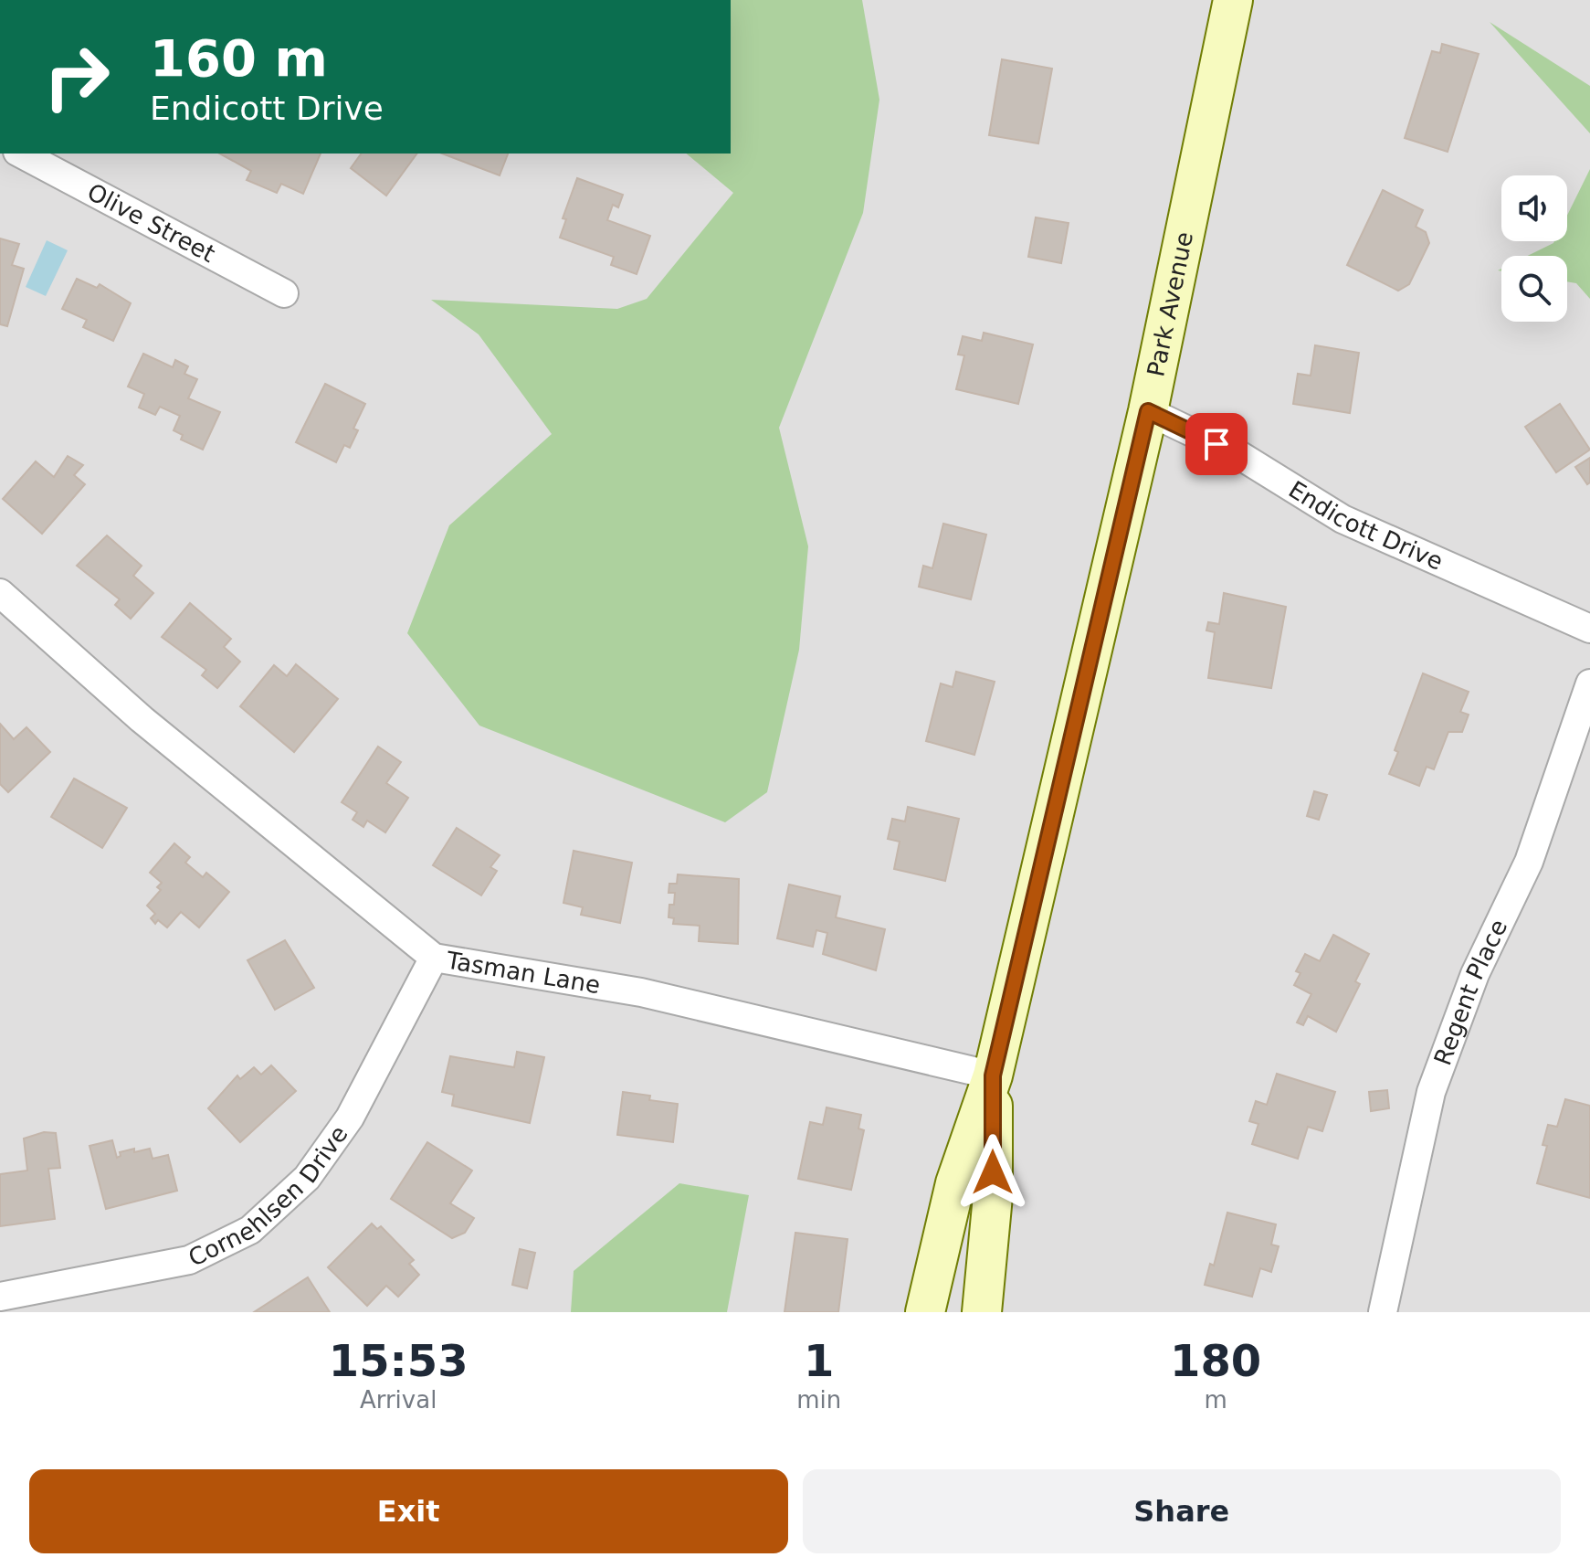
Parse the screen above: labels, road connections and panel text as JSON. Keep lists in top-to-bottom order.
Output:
{
  "streets": {
    "main road": ["Park Avenue"],
    "street": [
      "Olive Street",
      "Endicott Drive",
      "Tasman Lane",
      "Regent Place",
      "Cornehlsen Drive"
    ]
  },
  "crossings": [
    ["Park Avenue", "Endicott Drive"],
    ["Park Avenue", "Tasman Lane"],
    ["Tasman Lane", "Cornehlsen Drive"]
  ],
  "page": {
    "turn": ["160 m", "Endicott Drive"],
    "eta": [
      "15:53",
      "Arrival",
      "1",
      "min",
      "180",
      "m"
    ],
    "buttons": ["Exit", "Share"]
  }
}
